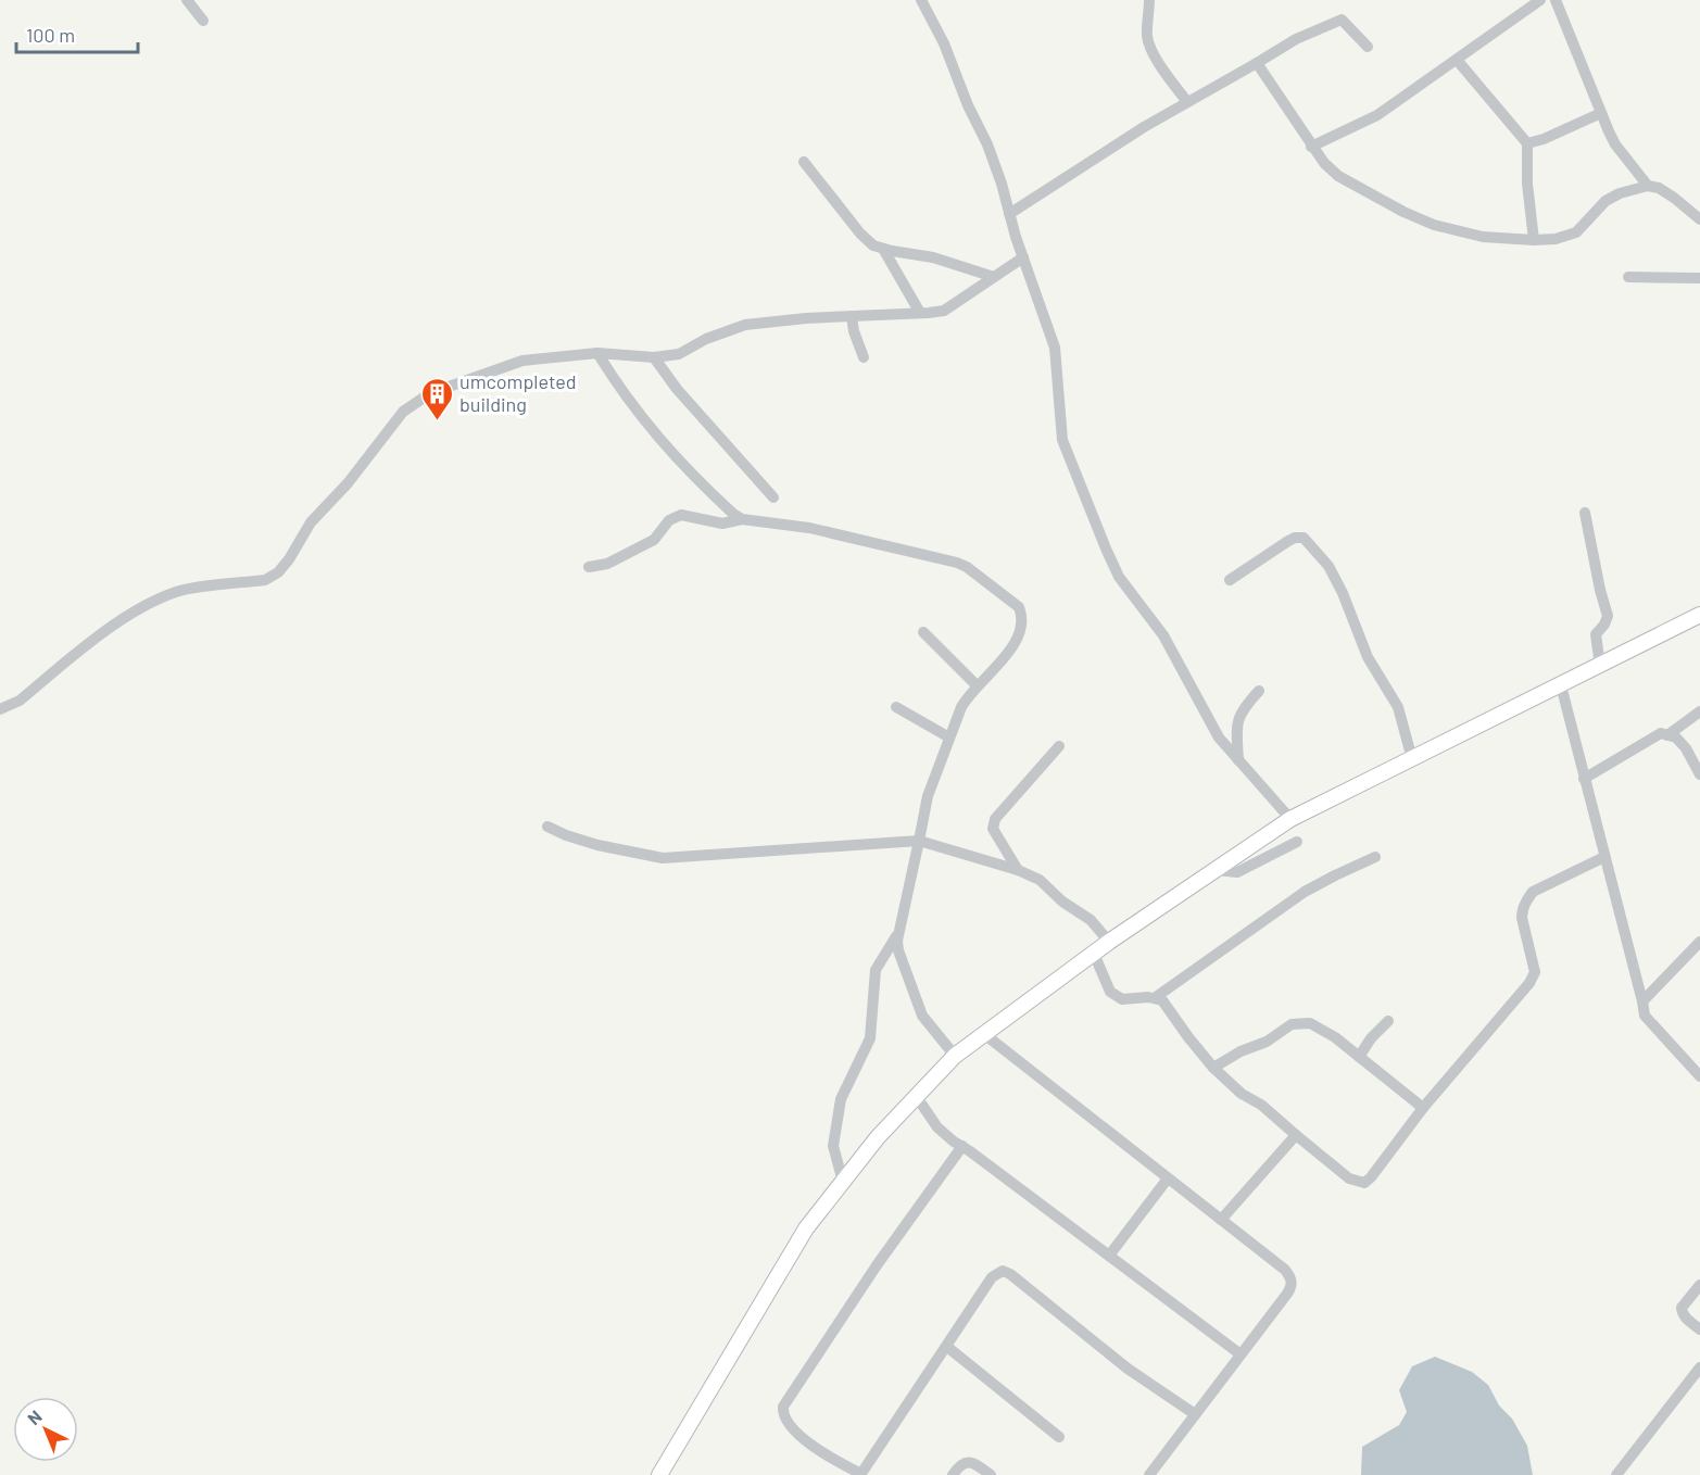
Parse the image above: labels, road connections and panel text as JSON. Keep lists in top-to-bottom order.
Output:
{
  "places": {
    "building": ["umcompleted building"]
  },
  "scale_bar": "100 m",
  "north": "top left"
}
